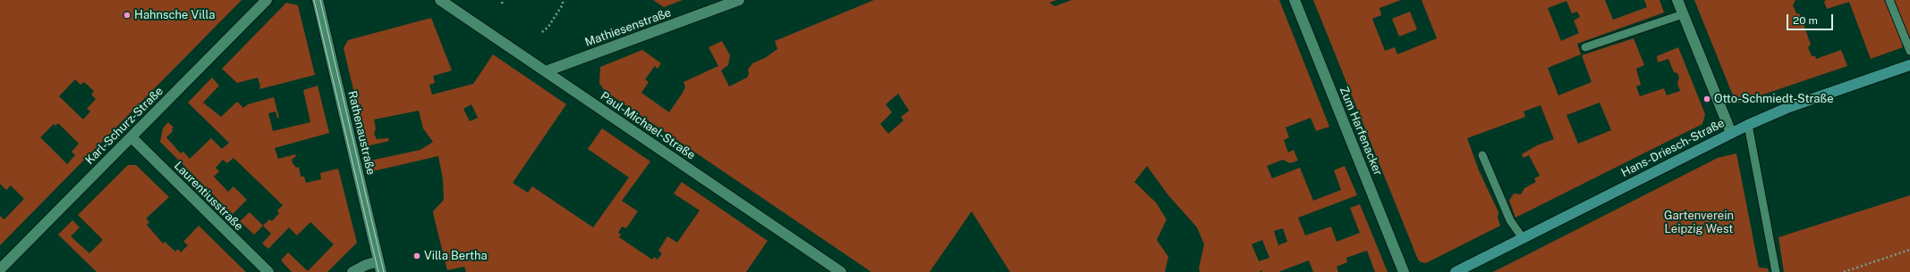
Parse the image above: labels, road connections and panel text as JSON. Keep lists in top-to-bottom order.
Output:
{
  "streets": {
    "main road": ["Hans-Driesch-Straße"],
    "street": [
      "Mathiesenstraße",
      "Karl-Schurz-Straße",
      "Paul-Michael-Straße",
      "Zum Harfenacker",
      "Rathenaustraße",
      "Laurentiusstraße"
    ]
  },
  "crossings": [
    ["Mathiesenstraße", "Paul-Michael-Straße"],
    ["Karl-Schurz-Straße", "Laurentiusstraße"]
  ],
  "parks": ["Gartenverein Leipzig West"],
  "places": ["Hahnsche Villa", "Otto-Schmiedt-Straße", "Villa Bertha"],
  "scale_bar": "20 m"
}
